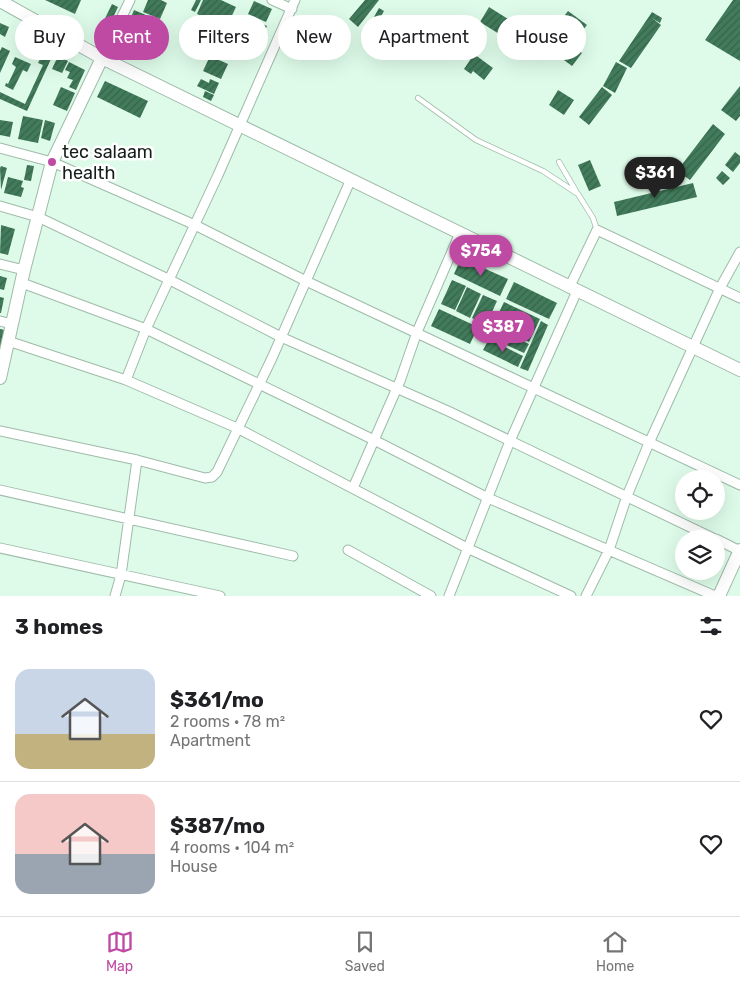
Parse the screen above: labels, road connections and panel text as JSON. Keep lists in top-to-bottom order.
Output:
{
  "places": ["tec salaam health"],
  "page": {
    "chip": [
      "Buy",
      "Rent",
      "Filters",
      "New",
      "Apartment",
      "House"
    ],
    "price": ["$361", "$754", "$387"],
    "heading": "3 homes",
    "list": [
      {
        "name": "$361/mo",
        "note": "2 rooms · 78 m² · Apartment"
      },
      {
        "name": "$387/mo",
        "note": "4 rooms · 104 m² · House"
      }
    ],
    "tabs": ["Map", "Saved", "Home"]
  }
}
